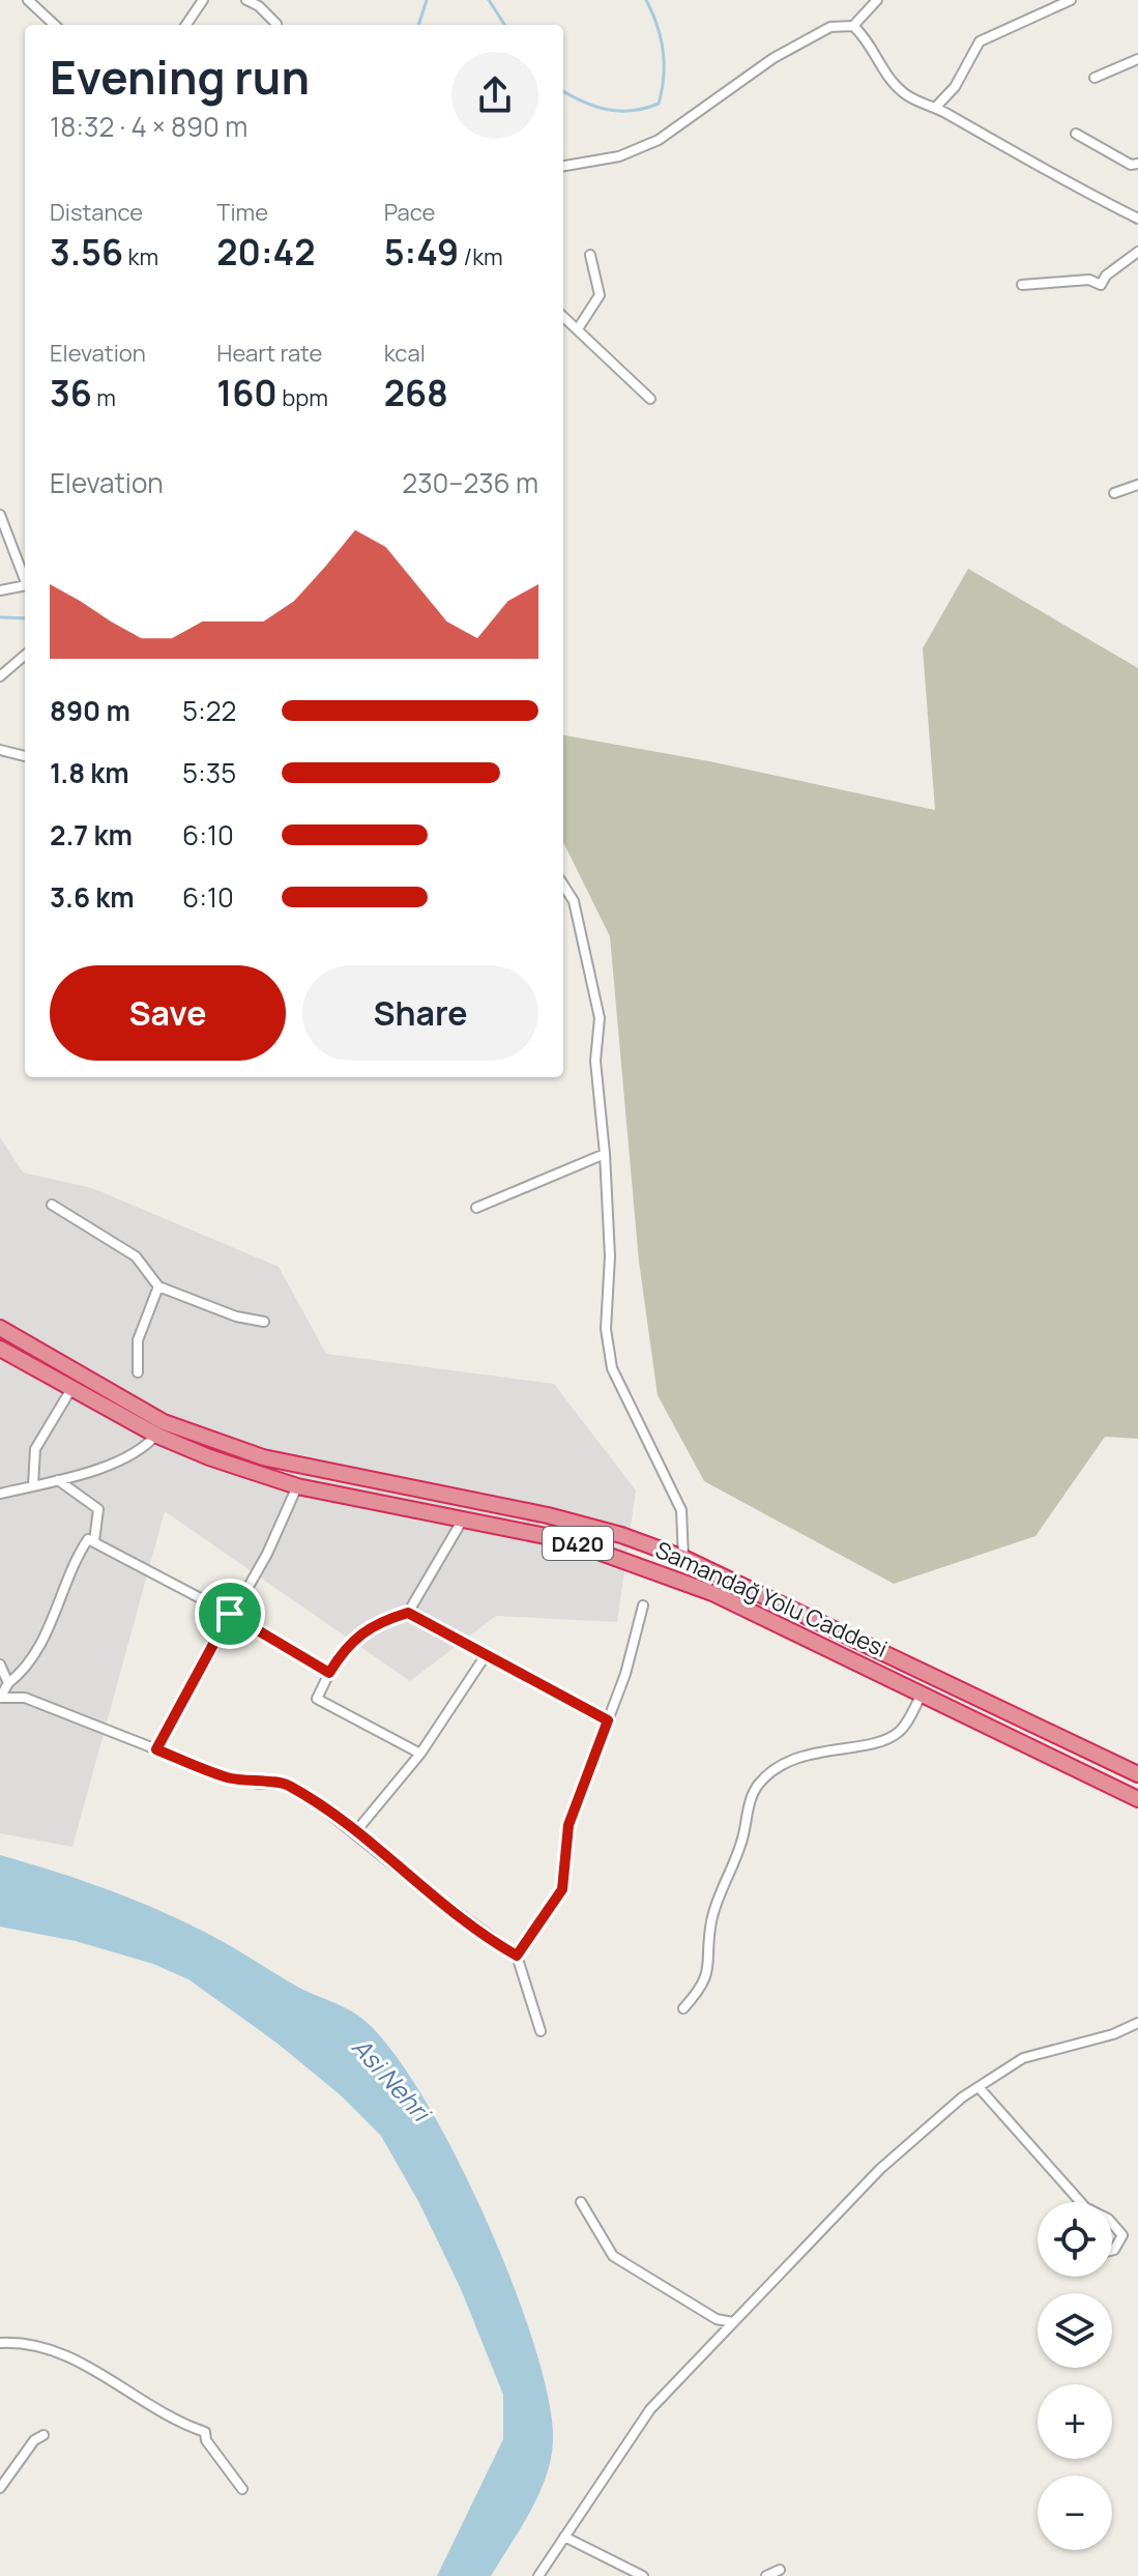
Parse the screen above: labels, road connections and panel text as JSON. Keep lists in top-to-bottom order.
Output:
{
  "streets": {
    "highway": ["D420", "Samandağ Yolu Caddesi"]
  },
  "water": ["Asi Nehri"],
  "page": {
    "heading": ["Evening run", "18:32 · 4 × 890 m"],
    "stats": [
      ["Distance", "3.56 km"],
      ["Time", "20:42"],
      ["Pace", "5:49 /km"],
      ["Elevation", "36 m"],
      ["Heart rate", "160 bpm"],
      ["kcal", "268"]
    ],
    "chart": ["Elevation", "230–236 m"],
    "list": [
      {
        "name": "890 m",
        "note": "5:22"
      },
      {
        "name": "1.8 km",
        "note": "5:35"
      },
      {
        "name": "2.7 km",
        "note": "6:10"
      },
      {
        "name": "3.6 km",
        "note": "6:10"
      }
    ],
    "buttons": ["Save", "Share"],
    "map_buttons": ["+", "−"]
  }
}
